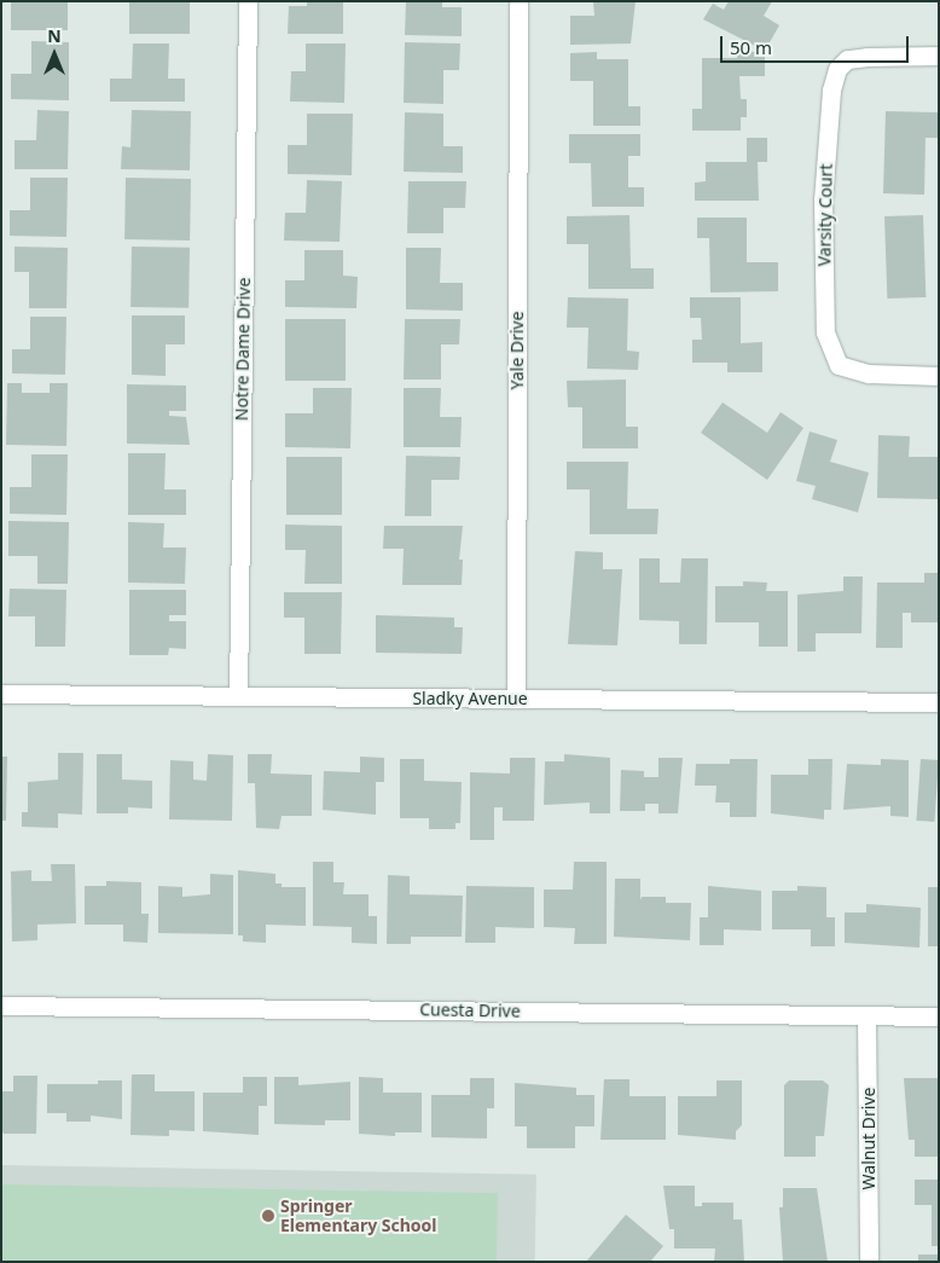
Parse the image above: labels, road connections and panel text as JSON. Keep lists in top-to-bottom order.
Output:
{
  "streets": {
    "street": [
      "Varsity Court",
      "Notre Dame Drive",
      "Yale Drive",
      "Sladky Avenue",
      "Cuesta Drive",
      "Walnut Drive"
    ]
  },
  "crossings": [
    ["Notre Dame Drive", "Sladky Avenue"],
    ["Yale Drive", "Sladky Avenue"],
    ["Cuesta Drive", "Walnut Drive"]
  ],
  "places": ["Springer Elementary School"],
  "scale_bar": "50 m",
  "north": "top"
}
